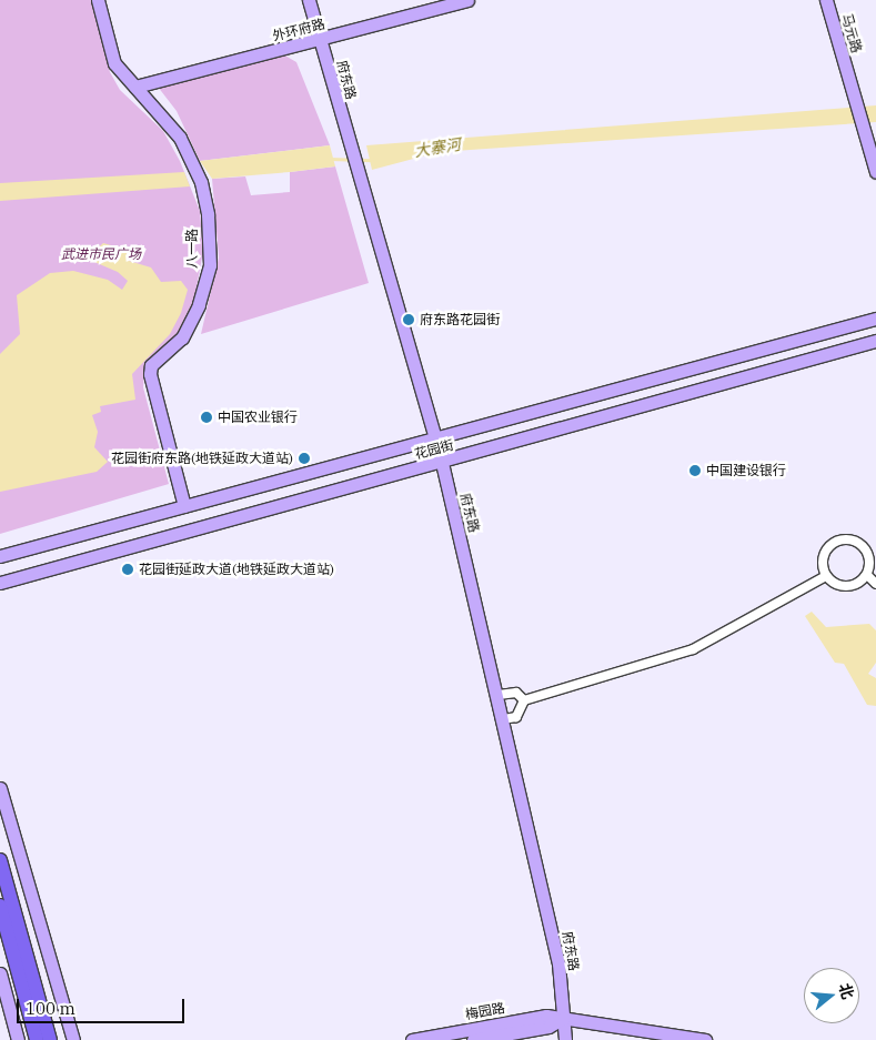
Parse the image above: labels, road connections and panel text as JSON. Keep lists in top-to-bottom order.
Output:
{
  "streets": {
    "street": [
      "外环府路",
      "马元路",
      "府东路",
      "八一路",
      "花园街",
      "梅园路"
    ]
  },
  "crossings": [
    ["外环府路", "府东路"],
    ["外环府路", "八一路"],
    ["府东路", "花园街"],
    ["府东路", "梅园路"],
    ["八一路", "花园街"]
  ],
  "water": ["大寨河"],
  "parks": ["武进市民广场"],
  "places": [
    "府东路花园街",
    "中国农业银行",
    "花园街府东路(地铁延政大道站)",
    "中国建设银行",
    "花园街延政大道(地铁延政大道站)"
  ],
  "scale_bar": "100 m",
  "north": "right"
}
